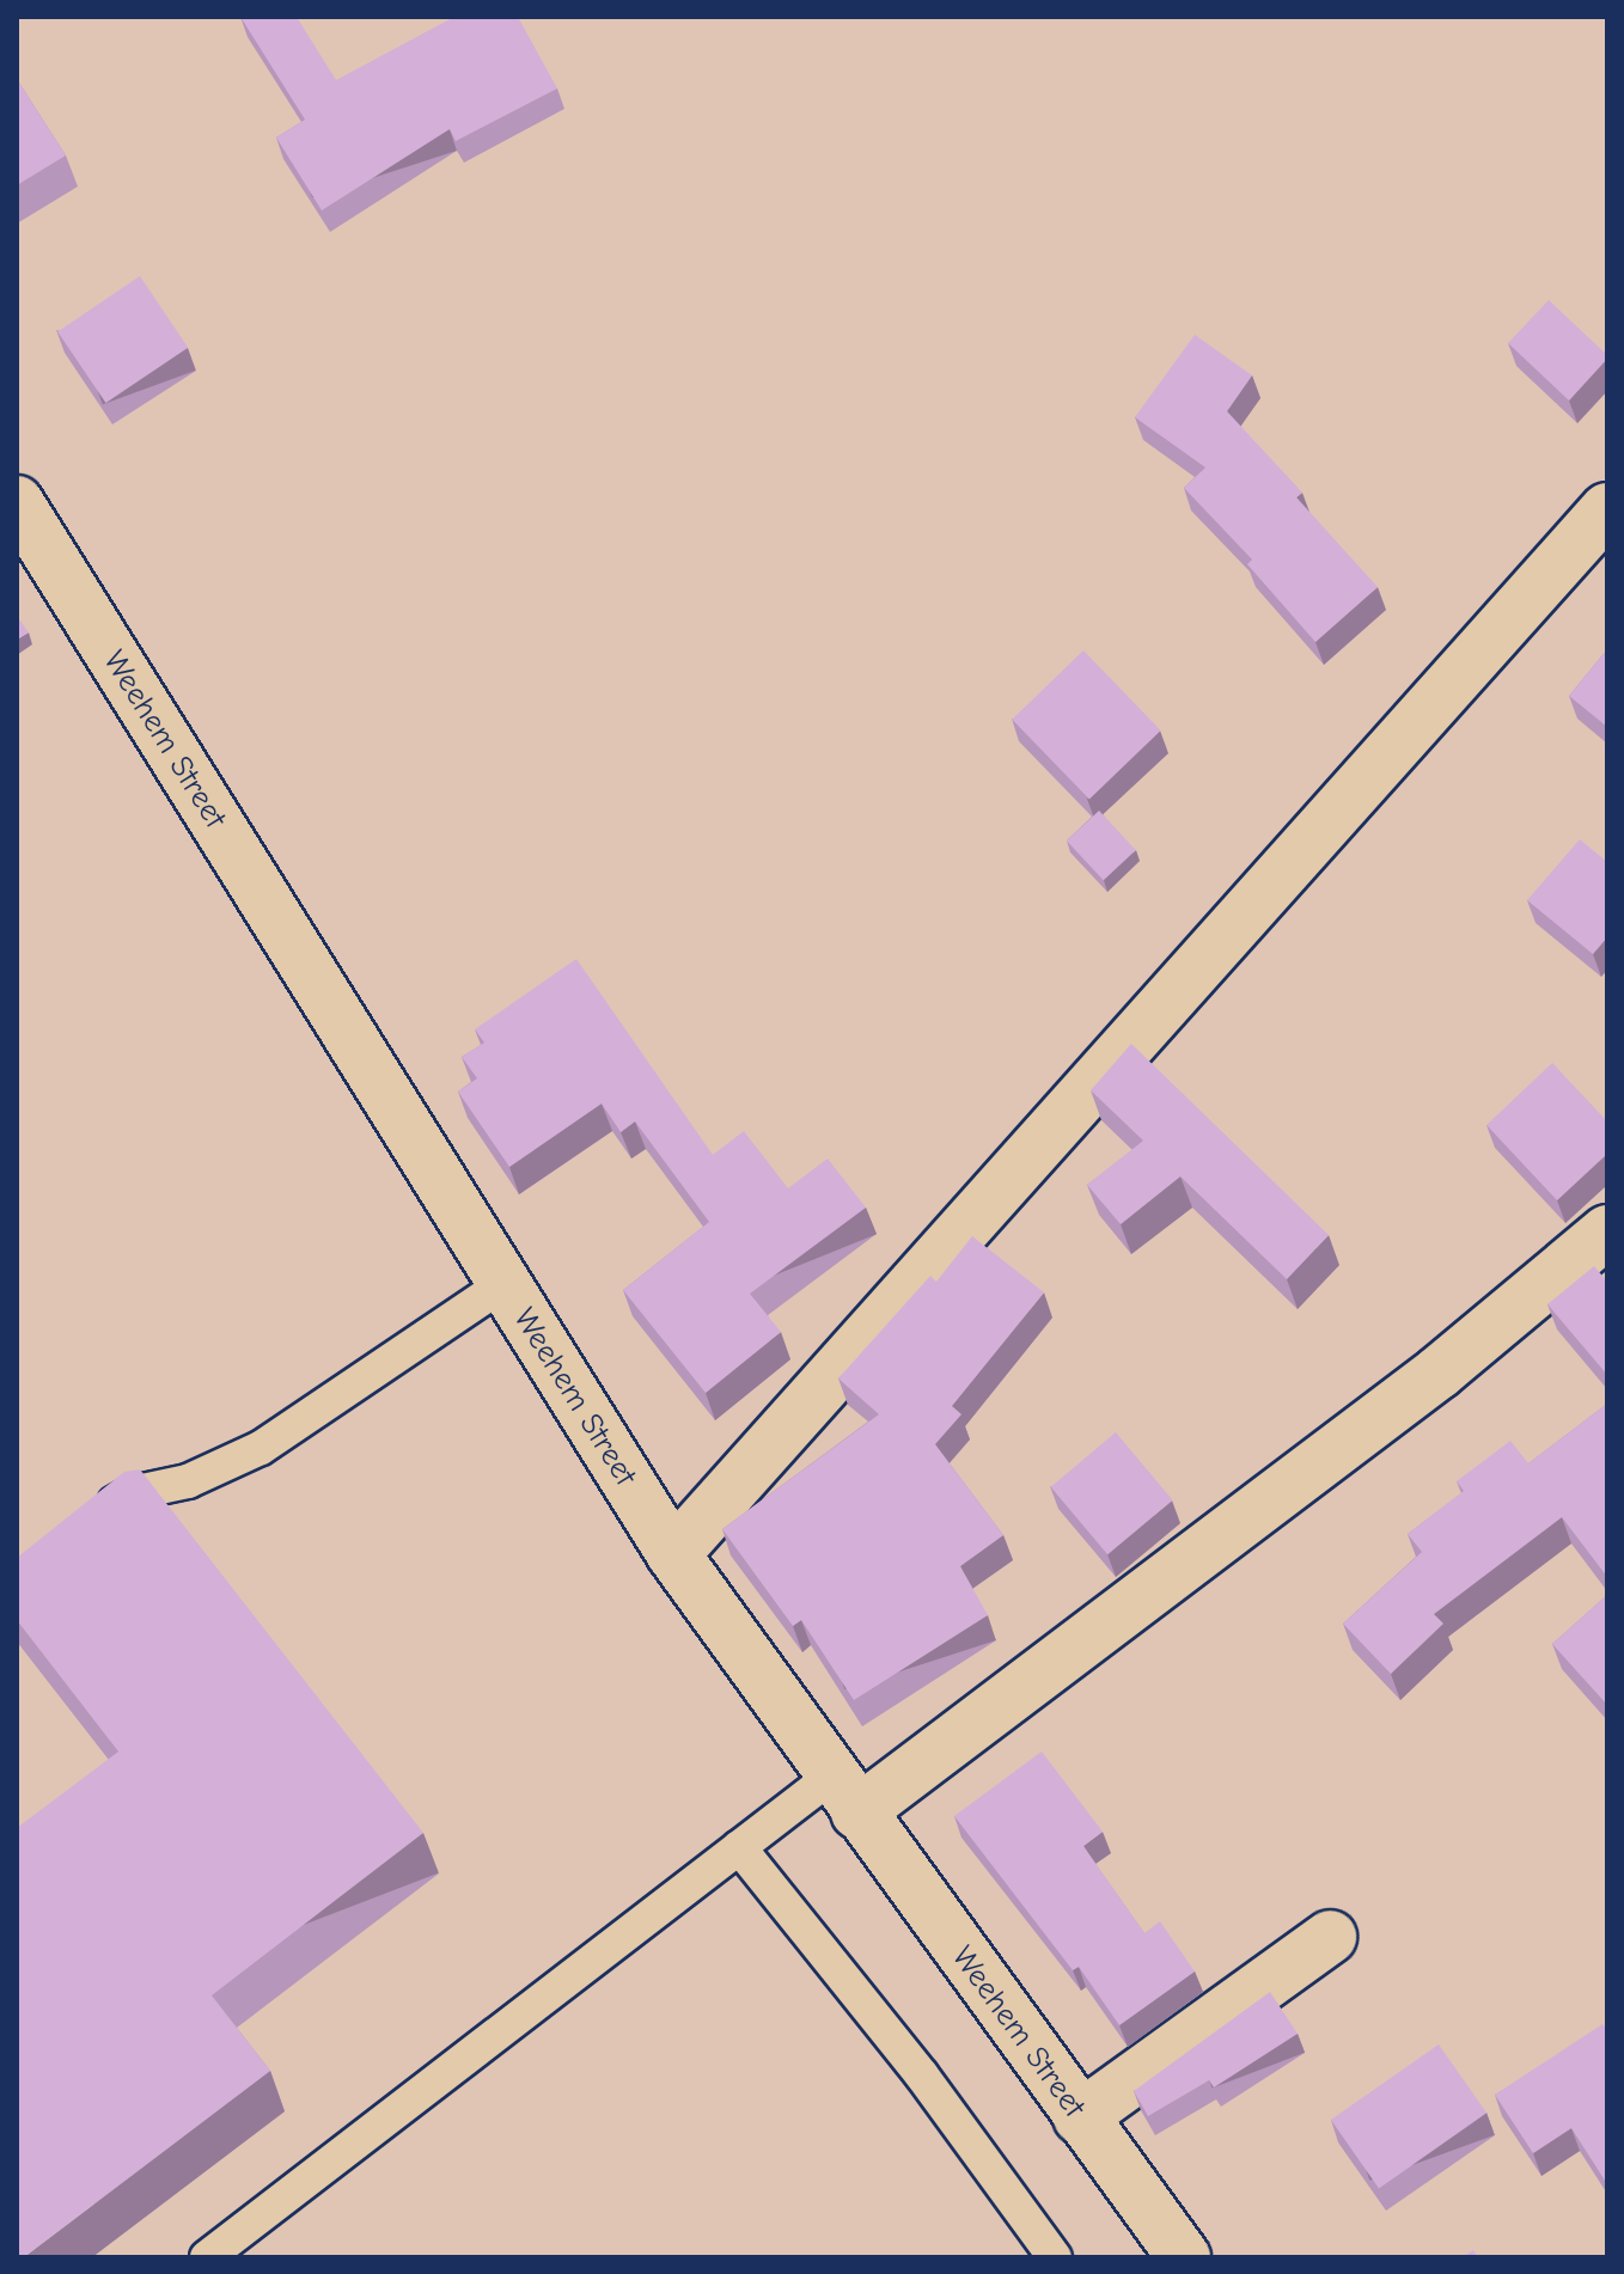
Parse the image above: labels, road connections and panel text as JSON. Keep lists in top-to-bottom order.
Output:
{
  "streets": {
    "street": ["Weehem Street"]
  }
}
